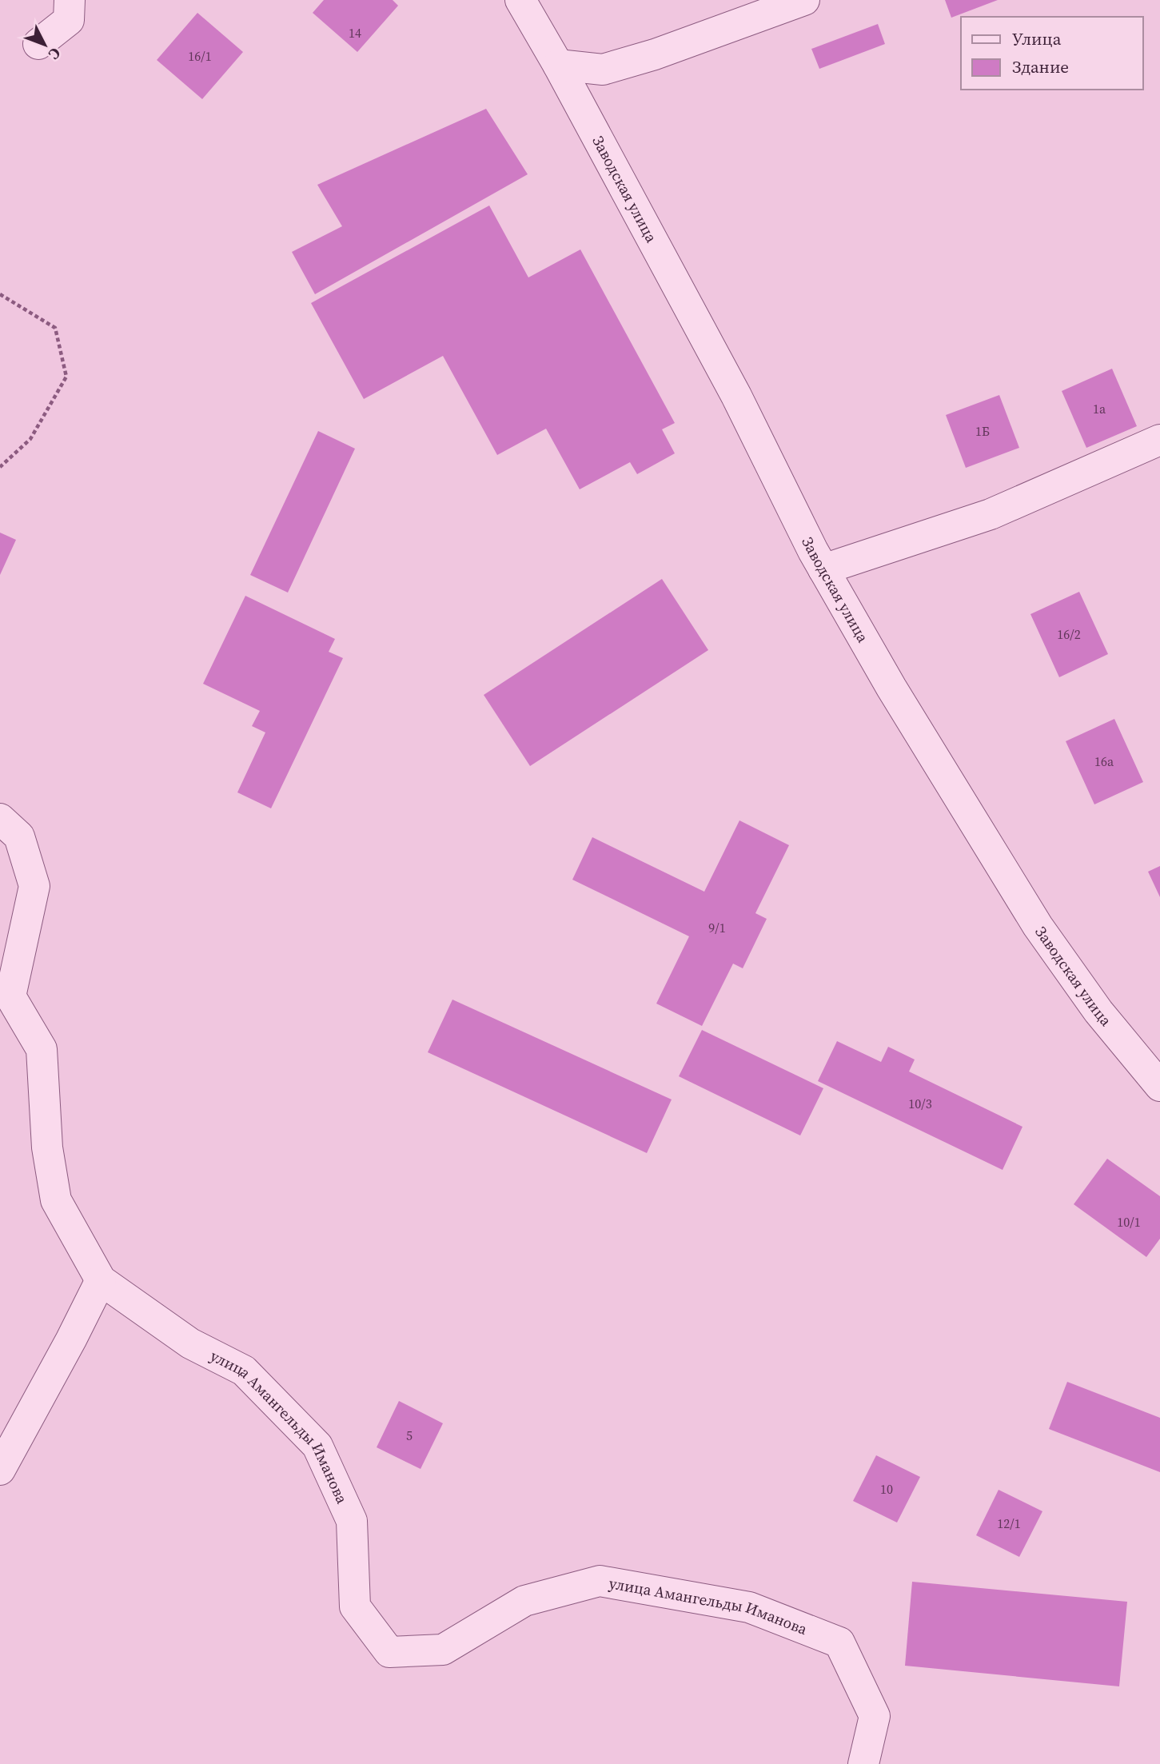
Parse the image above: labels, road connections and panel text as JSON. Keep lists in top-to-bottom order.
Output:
{
  "streets": {
    "street": ["Заводская улица", "улица Амангельды Иманова"]
  },
  "house_numbers": [
    "14",
    "16/1",
    "1а",
    "1Б",
    "16/2",
    "16а",
    "9/1",
    "10/3",
    "10/1",
    "5",
    "10",
    "12/1"
  ],
  "legend": ["Улица", "Здание"],
  "north": "bottom right"
}
